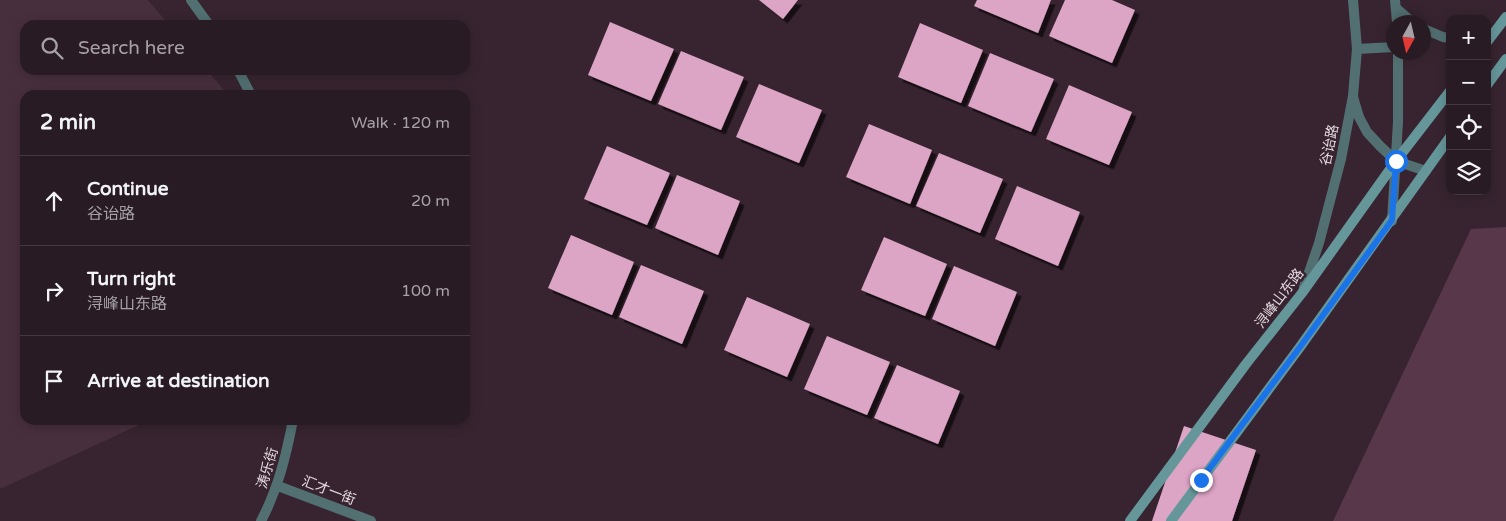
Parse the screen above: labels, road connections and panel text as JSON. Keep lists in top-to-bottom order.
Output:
{
  "streets": {
    "main road": ["浔峰山东路"],
    "street": ["谷诒路", "涛乐街", "汇才一街"]
  },
  "crossings": [
    ["谷诒路", "浔峰山东路"],
    ["涛乐街", "汇才一街"]
  ],
  "north": "bottom",
  "page": {
    "map_buttons": ["+", "−"],
    "search": "Search here",
    "heading": ["2 min", "Walk · 120 m"],
    "list": [
      ["Continue", "谷诒路", "20 m"],
      ["Turn right", "浔峰山东路", "100 m"],
      "Arrive at destination"
    ]
  }
}
